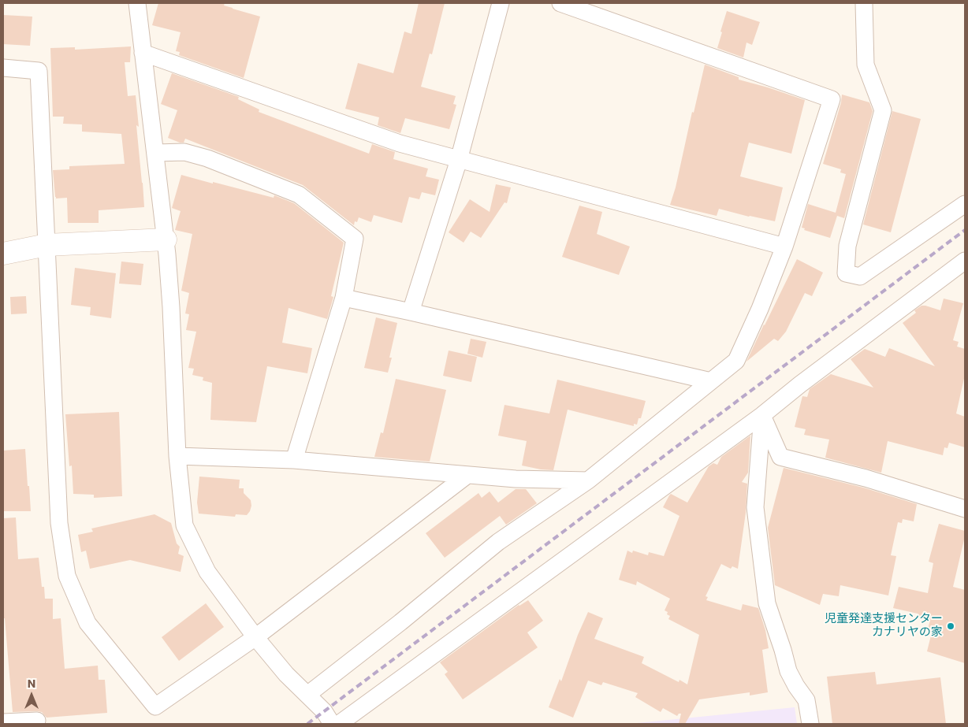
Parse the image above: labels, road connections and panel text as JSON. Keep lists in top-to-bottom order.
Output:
{
  "places": ["児童発達支援センター カナリヤの家"],
  "north": "top"
}
